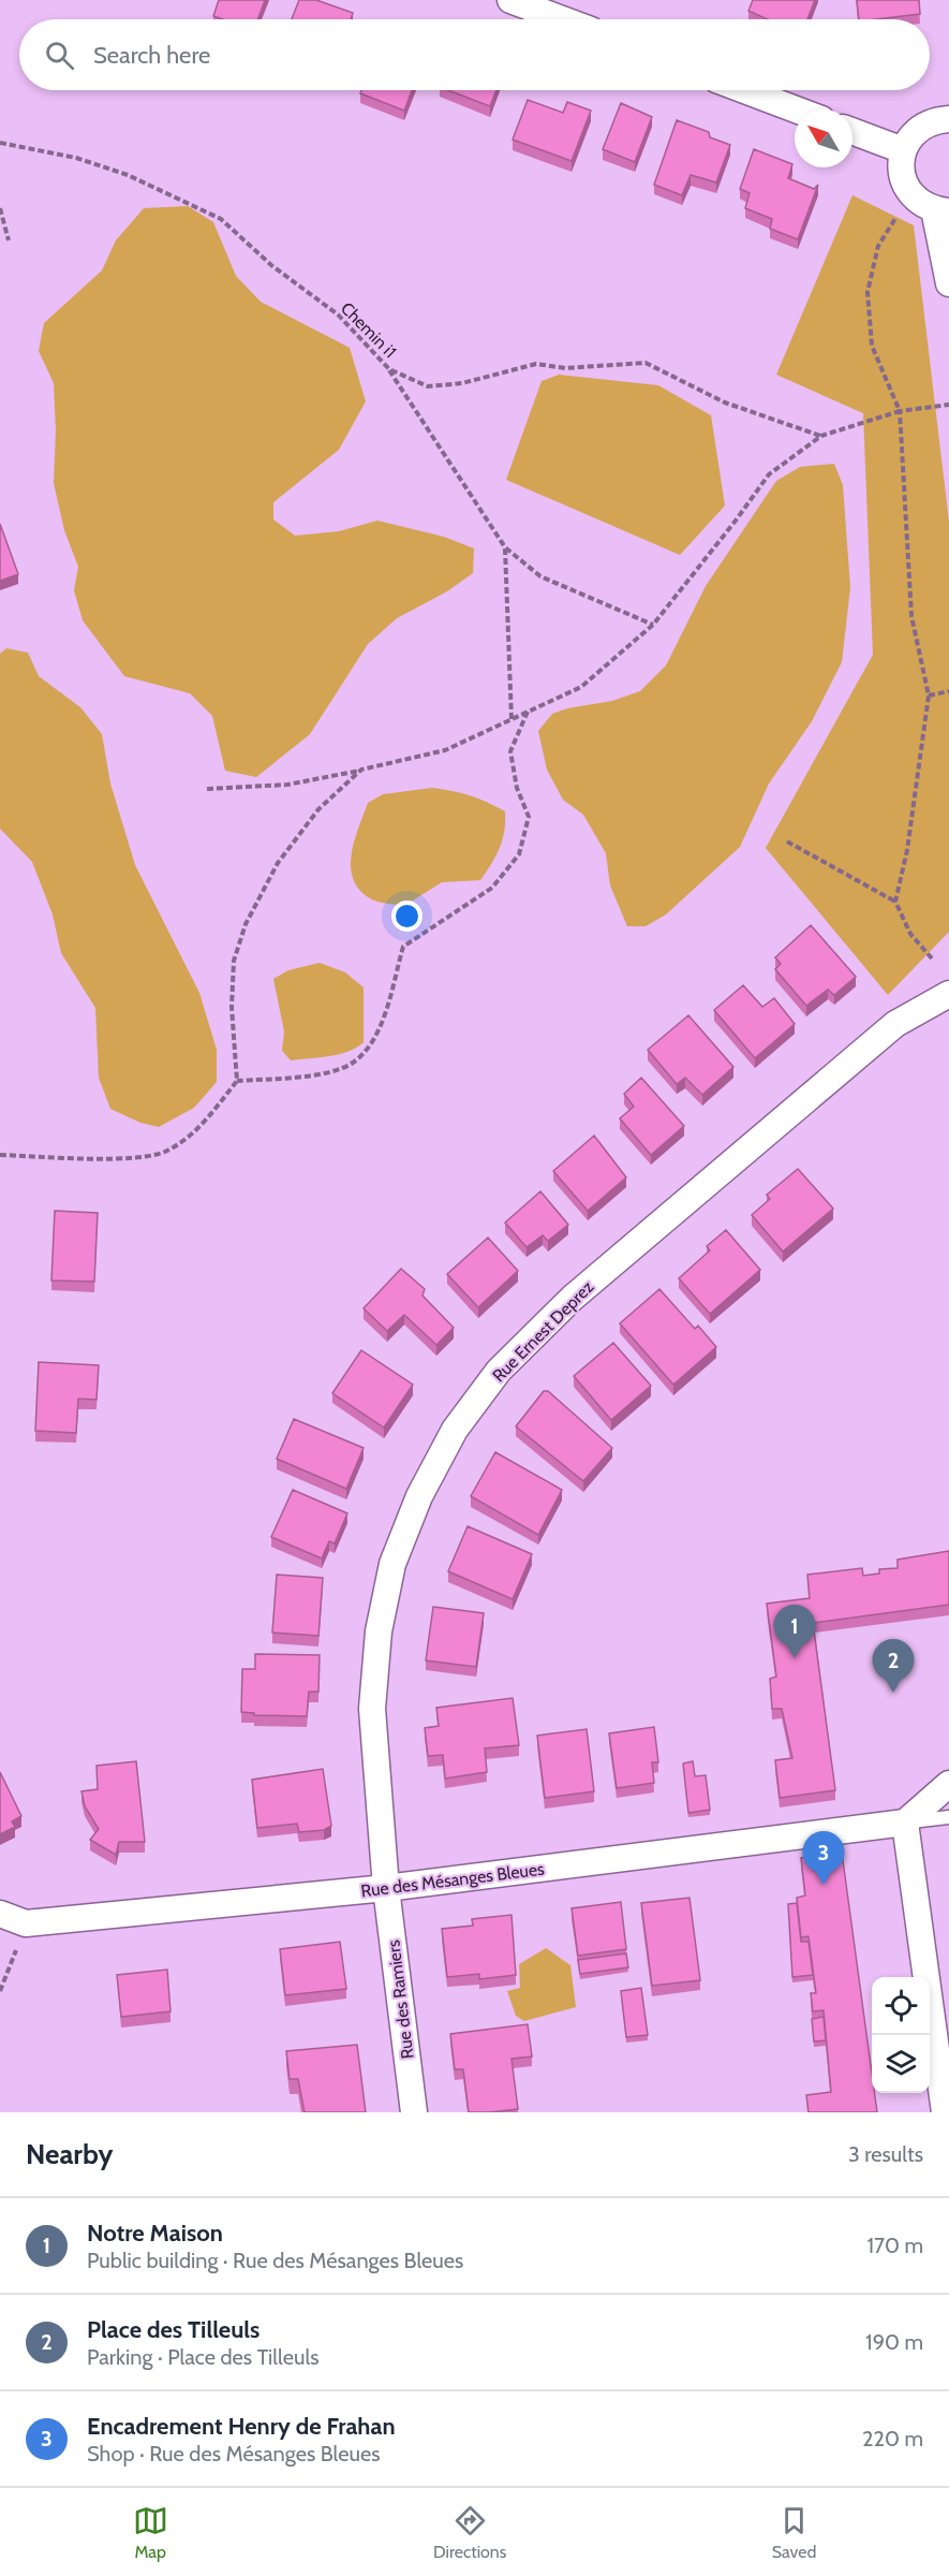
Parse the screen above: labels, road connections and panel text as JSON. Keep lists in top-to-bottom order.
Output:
{
  "streets": {
    "street": ["Rue Ernest Deprez", "Rue des Mésanges Bleues", "Rue des Ramiers"],
    "path": ["Chemin i1"]
  },
  "crossings": [
    ["Rue Ernest Deprez", "Rue des Mésanges Bleues"],
    ["Rue Ernest Deprez", "Rue des Ramiers"],
    ["Rue des Mésanges Bleues", "Rue des Ramiers"]
  ],
  "north": "top left",
  "page": {
    "search": "Search here",
    "pins": ["1", "2", "3"],
    "heading": ["Nearby", "3 results"],
    "list": [
      {
        "mark": "1",
        "name": "Notre Maison",
        "note": "Public building · Rue des Mésanges Bleues",
        "value": "170 m"
      },
      {
        "mark": "2",
        "name": "Place des Tilleuls",
        "note": "Parking · Place des Tilleuls",
        "value": "190 m"
      },
      {
        "mark": "3",
        "name": "Encadrement Henry de Frahan",
        "note": "Shop · Rue des Mésanges Bleues",
        "value": "220 m"
      }
    ],
    "nav": ["Map", "Directions", "Saved"]
  }
}
